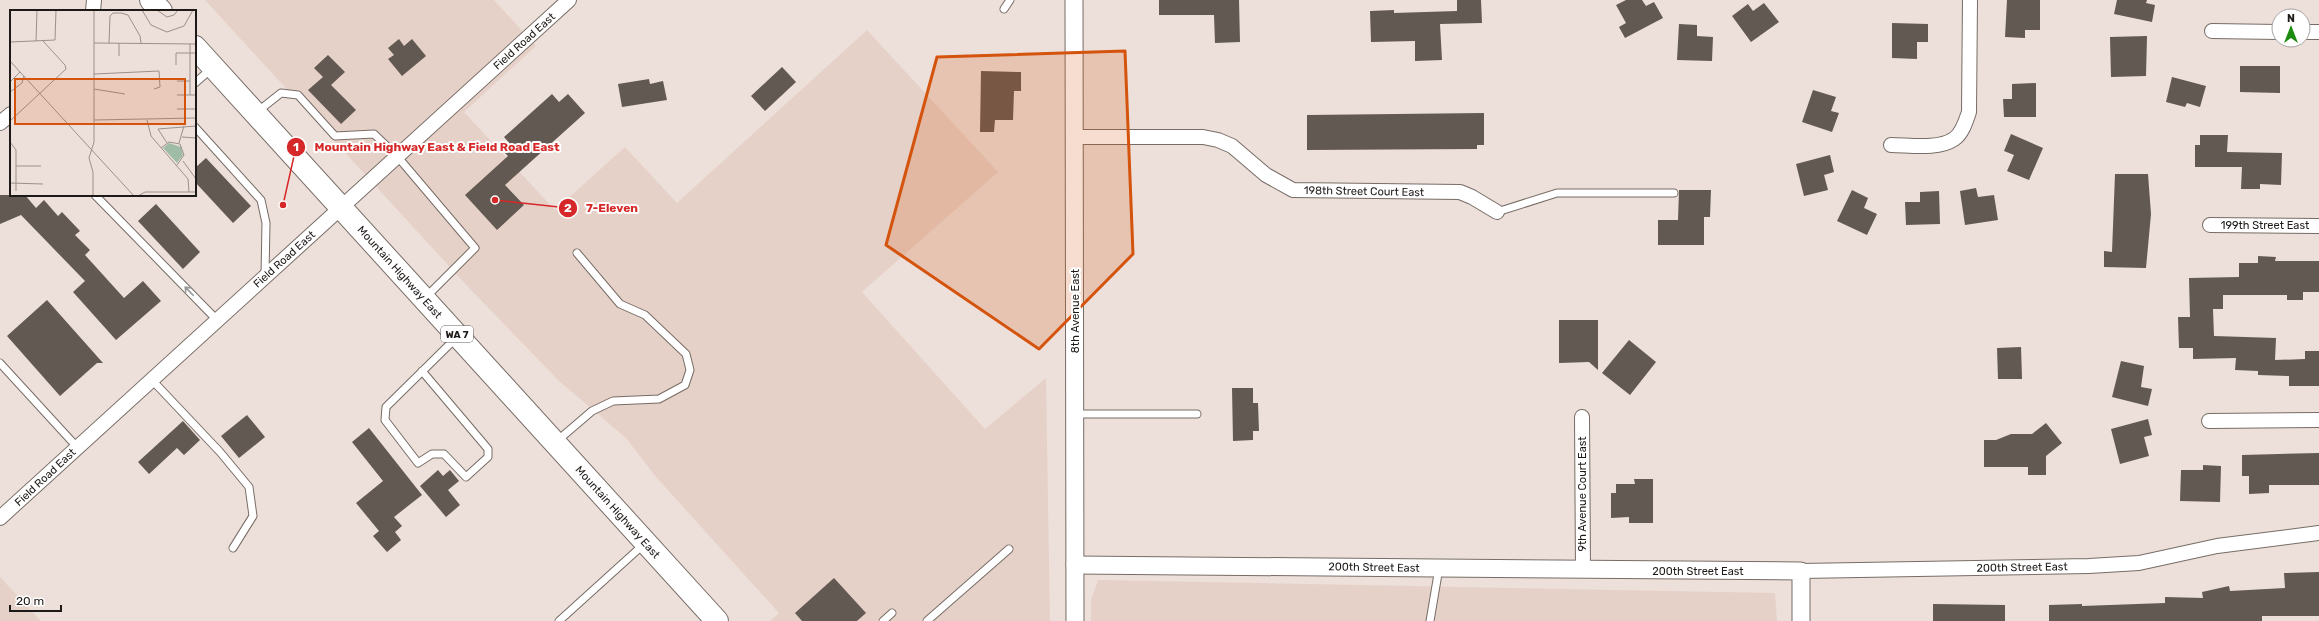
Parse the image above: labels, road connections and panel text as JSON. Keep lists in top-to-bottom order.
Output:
{
  "streets": {
    "main road": ["Mountain Highway East", "WA 7"],
    "street": [
      "Field Road East",
      "198th Street Court East",
      "199th Street East",
      "8th Avenue East",
      "9th Avenue Court East",
      "200th Street East"
    ]
  },
  "crossings": [
    ["Field Road East", "Mountain Highway East"],
    ["198th Street Court East", "8th Avenue East"],
    ["8th Avenue East", "200th Street East"],
    ["9th Avenue Court East", "200th Street East"]
  ],
  "places": ["7-Eleven", "Mountain Highway East & Field Road East"],
  "scale_bar": "20 m",
  "north": "top"
}
